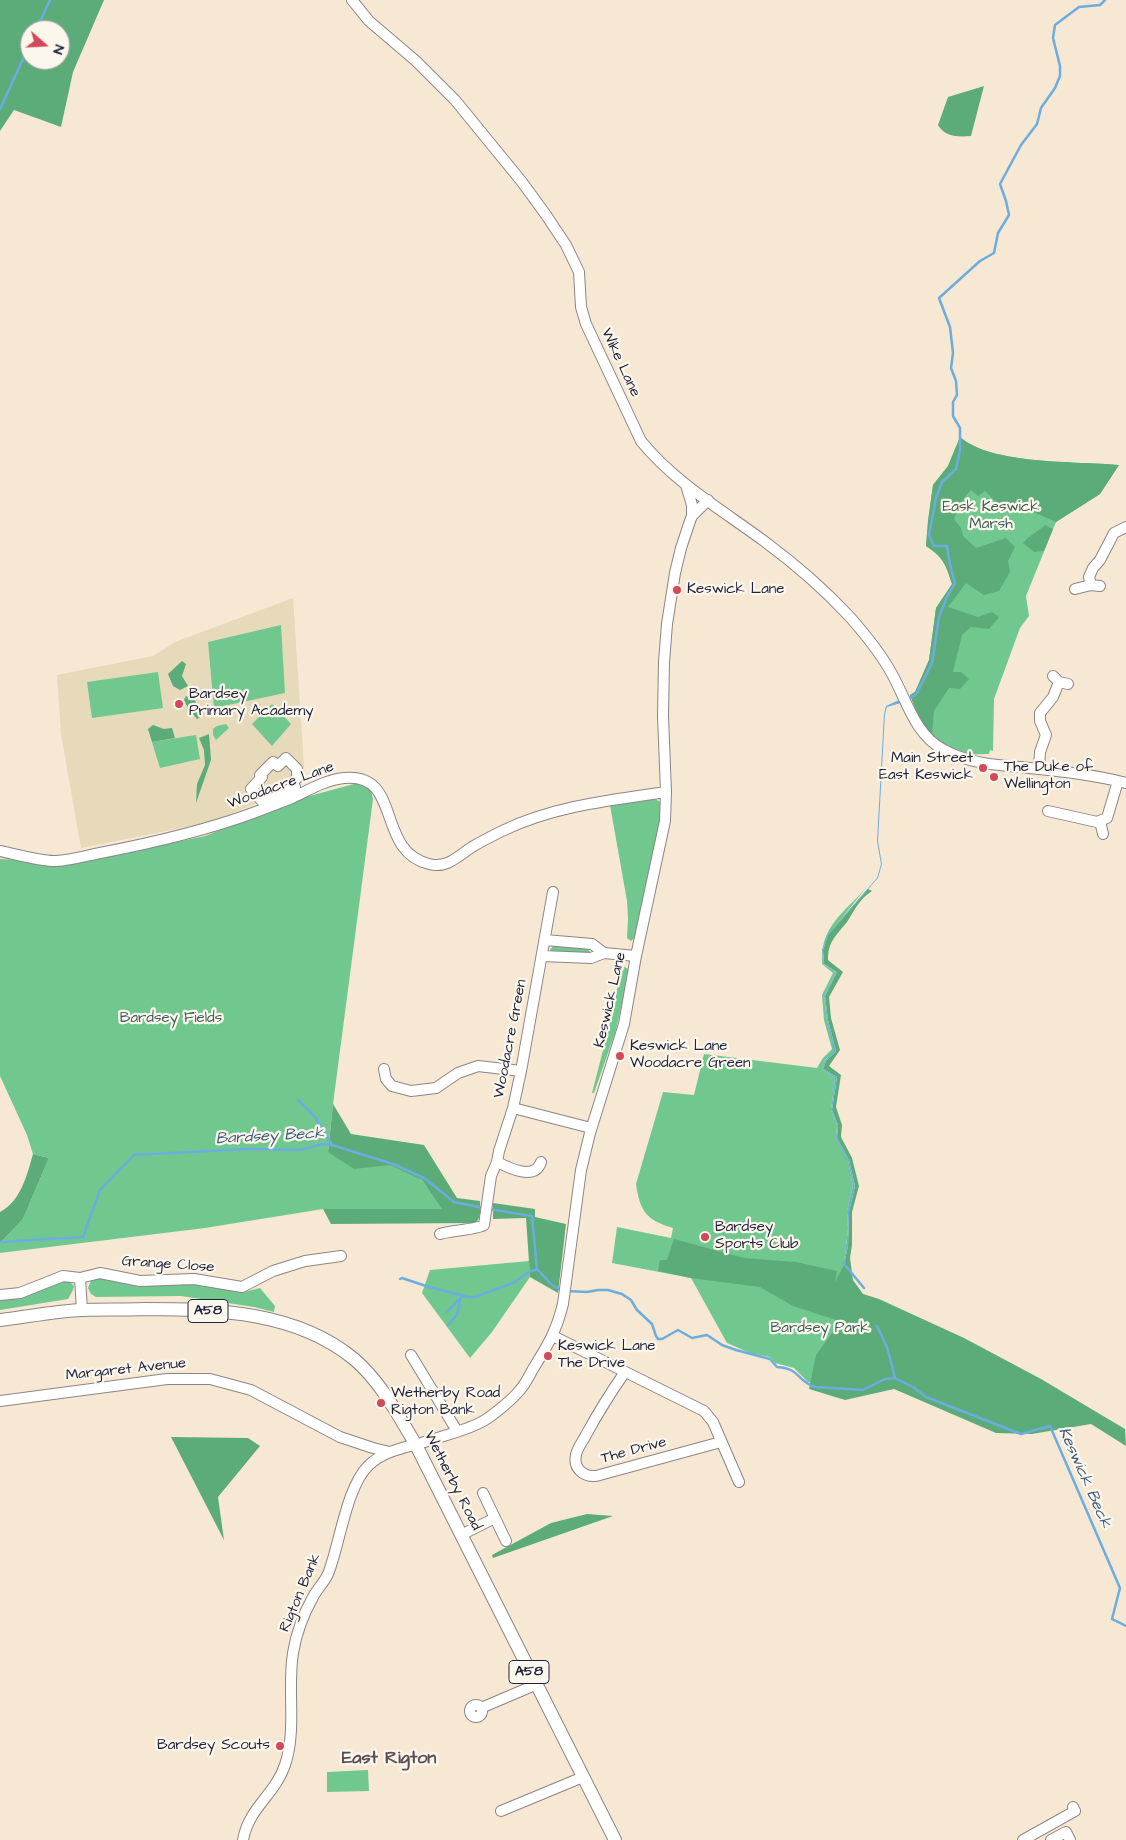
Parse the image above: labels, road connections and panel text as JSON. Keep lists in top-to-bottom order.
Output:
{
  "streets": {
    "main road": ["A58", "Wetherby Road"],
    "street": [
      "Wike Lane",
      "Woodacre Lane",
      "Keswick Lane",
      "Woodacre Green",
      "Grange Close",
      "Margaret Avenue",
      "The Drive",
      "Rigton Bank"
    ]
  },
  "crossings": [
    ["Wike Lane", "Keswick Lane"],
    ["Woodacre Lane", "Keswick Lane"],
    ["Keswick Lane", "Woodacre Green"],
    ["Keswick Lane", "Wetherby Road"],
    ["Keswick Lane", "Rigton Bank"],
    ["Margaret Avenue", "Rigton Bank"],
    ["Wetherby Road", "Rigton Bank"]
  ],
  "districts": ["East Rigton"],
  "water": ["Bardsey Beck", "Keswick Beck"],
  "parks": ["Eask Keswick Marsh", "Bardsey Fields", "Bardsey Park"],
  "places": [
    "Keswick Lane",
    "Bardsey Primary Academy",
    "Main Street East Keswick",
    "The Duke of Wellington",
    "Keswick Lane Woodacre Green",
    "Bardsey Sports Club",
    "Keswick Lane The Drive",
    "Wetherby Road Rigton Bank",
    "Bardsey Scouts"
  ],
  "north": "right"
}
